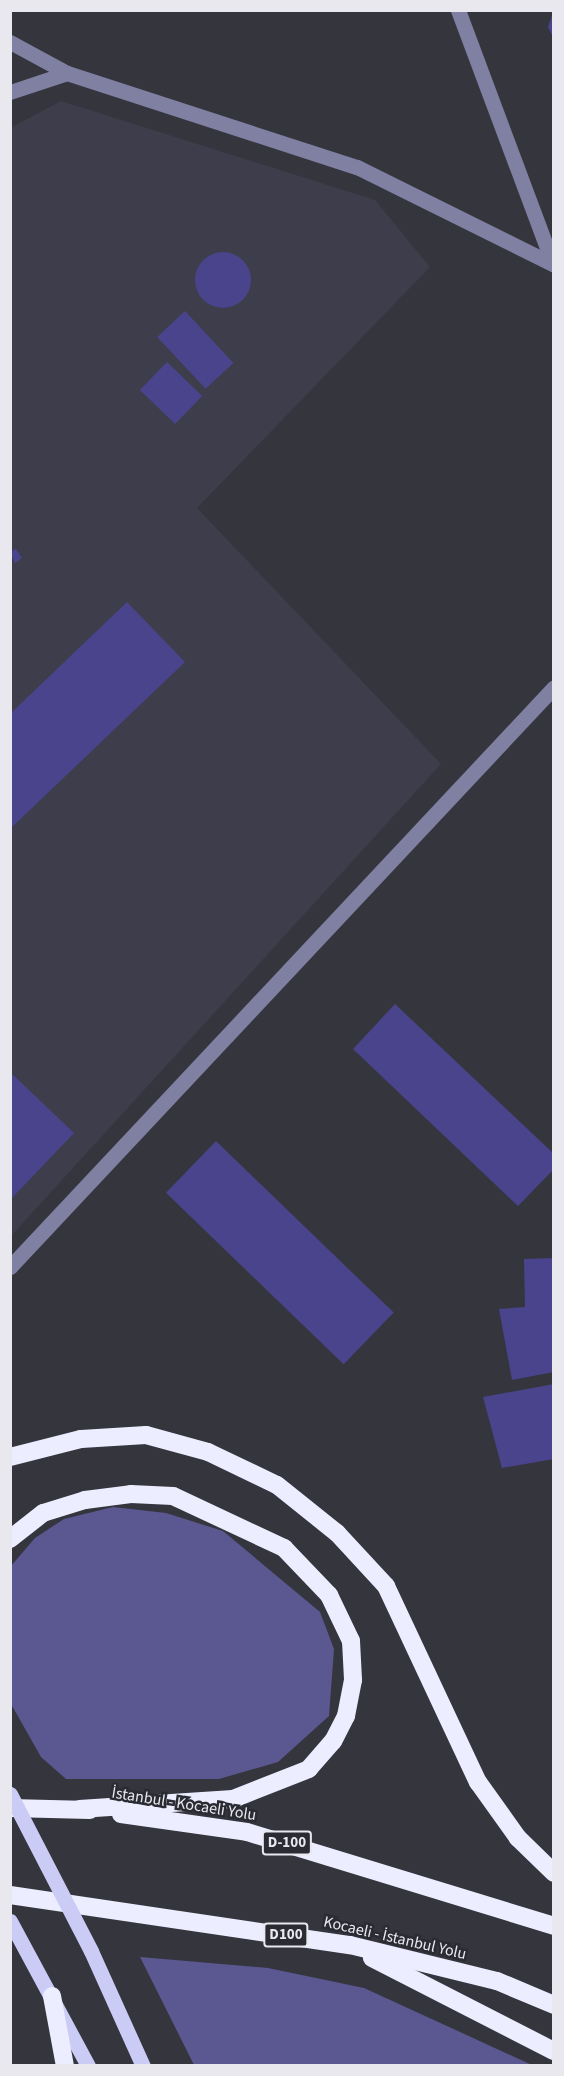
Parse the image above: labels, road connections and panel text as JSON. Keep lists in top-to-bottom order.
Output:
{
  "streets": {
    "highway": [
      "İstanbul - Kocaeli Yolu",
      "D-100",
      "D100",
      "Kocaeli - İstanbul Yolu"
    ]
  }
}
